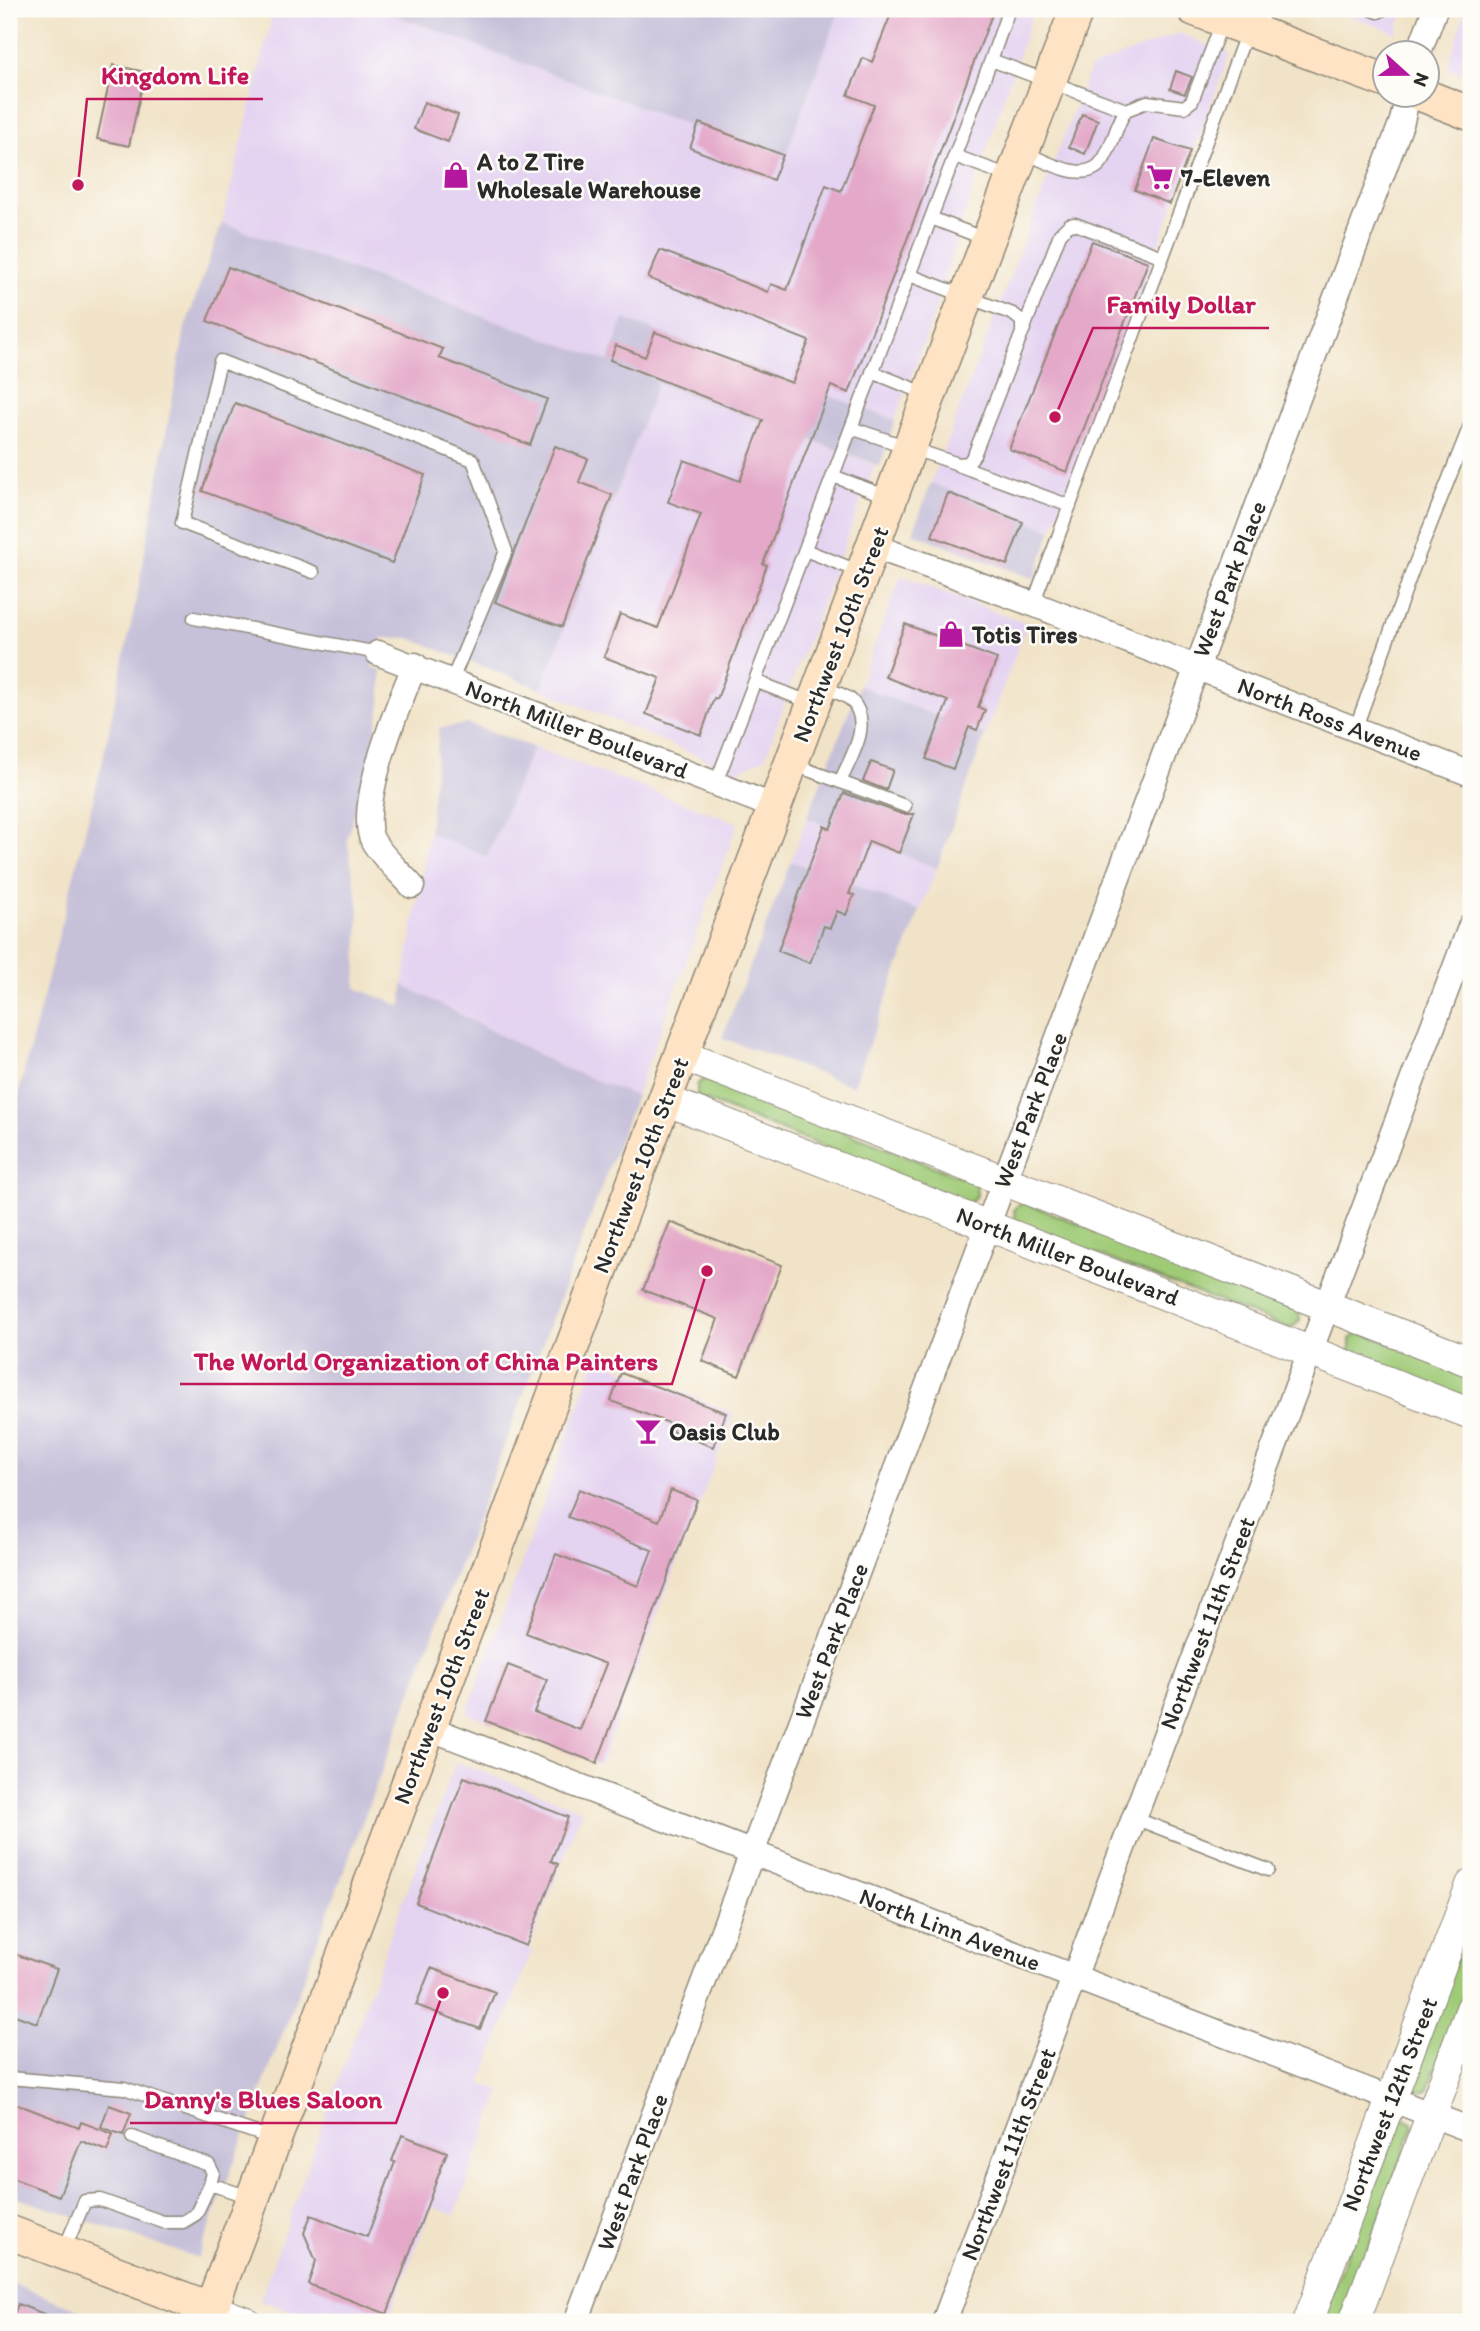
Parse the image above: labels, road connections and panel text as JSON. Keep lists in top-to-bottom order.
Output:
{
  "streets": {
    "main road": ["Northwest 10th Street"],
    "street": [
      "West Park Place",
      "North Ross Avenue",
      "North Miller Boulevard",
      "Northwest 11th Street",
      "North Linn Avenue",
      "Northwest 12th Street"
    ]
  },
  "crossings": [
    ["West Park Place", "North Ross Avenue"],
    ["West Park Place", "North Miller Boulevard"],
    ["West Park Place", "North Linn Avenue"],
    ["Northwest 10th Street", "North Ross Avenue"],
    ["Northwest 10th Street", "North Miller Boulevard"],
    ["Northwest 10th Street", "North Linn Avenue"],
    ["North Miller Boulevard", "Northwest 11th Street"],
    ["Northwest 11th Street", "North Linn Avenue"],
    ["North Linn Avenue", "Northwest 12th Street"]
  ],
  "places": {
    "shop": ["A to Z Tire Wholesale Warehouse", "Totis Tires"],
    "supermarket": ["7-Eleven"],
    "other": [
      "Kingdom Life",
      "Family Dollar",
      "The World Organization of China Painters",
      "Danny's Blues Saloon"
    ],
    "bar": ["Oasis Club"]
  },
  "north": "right"
}
